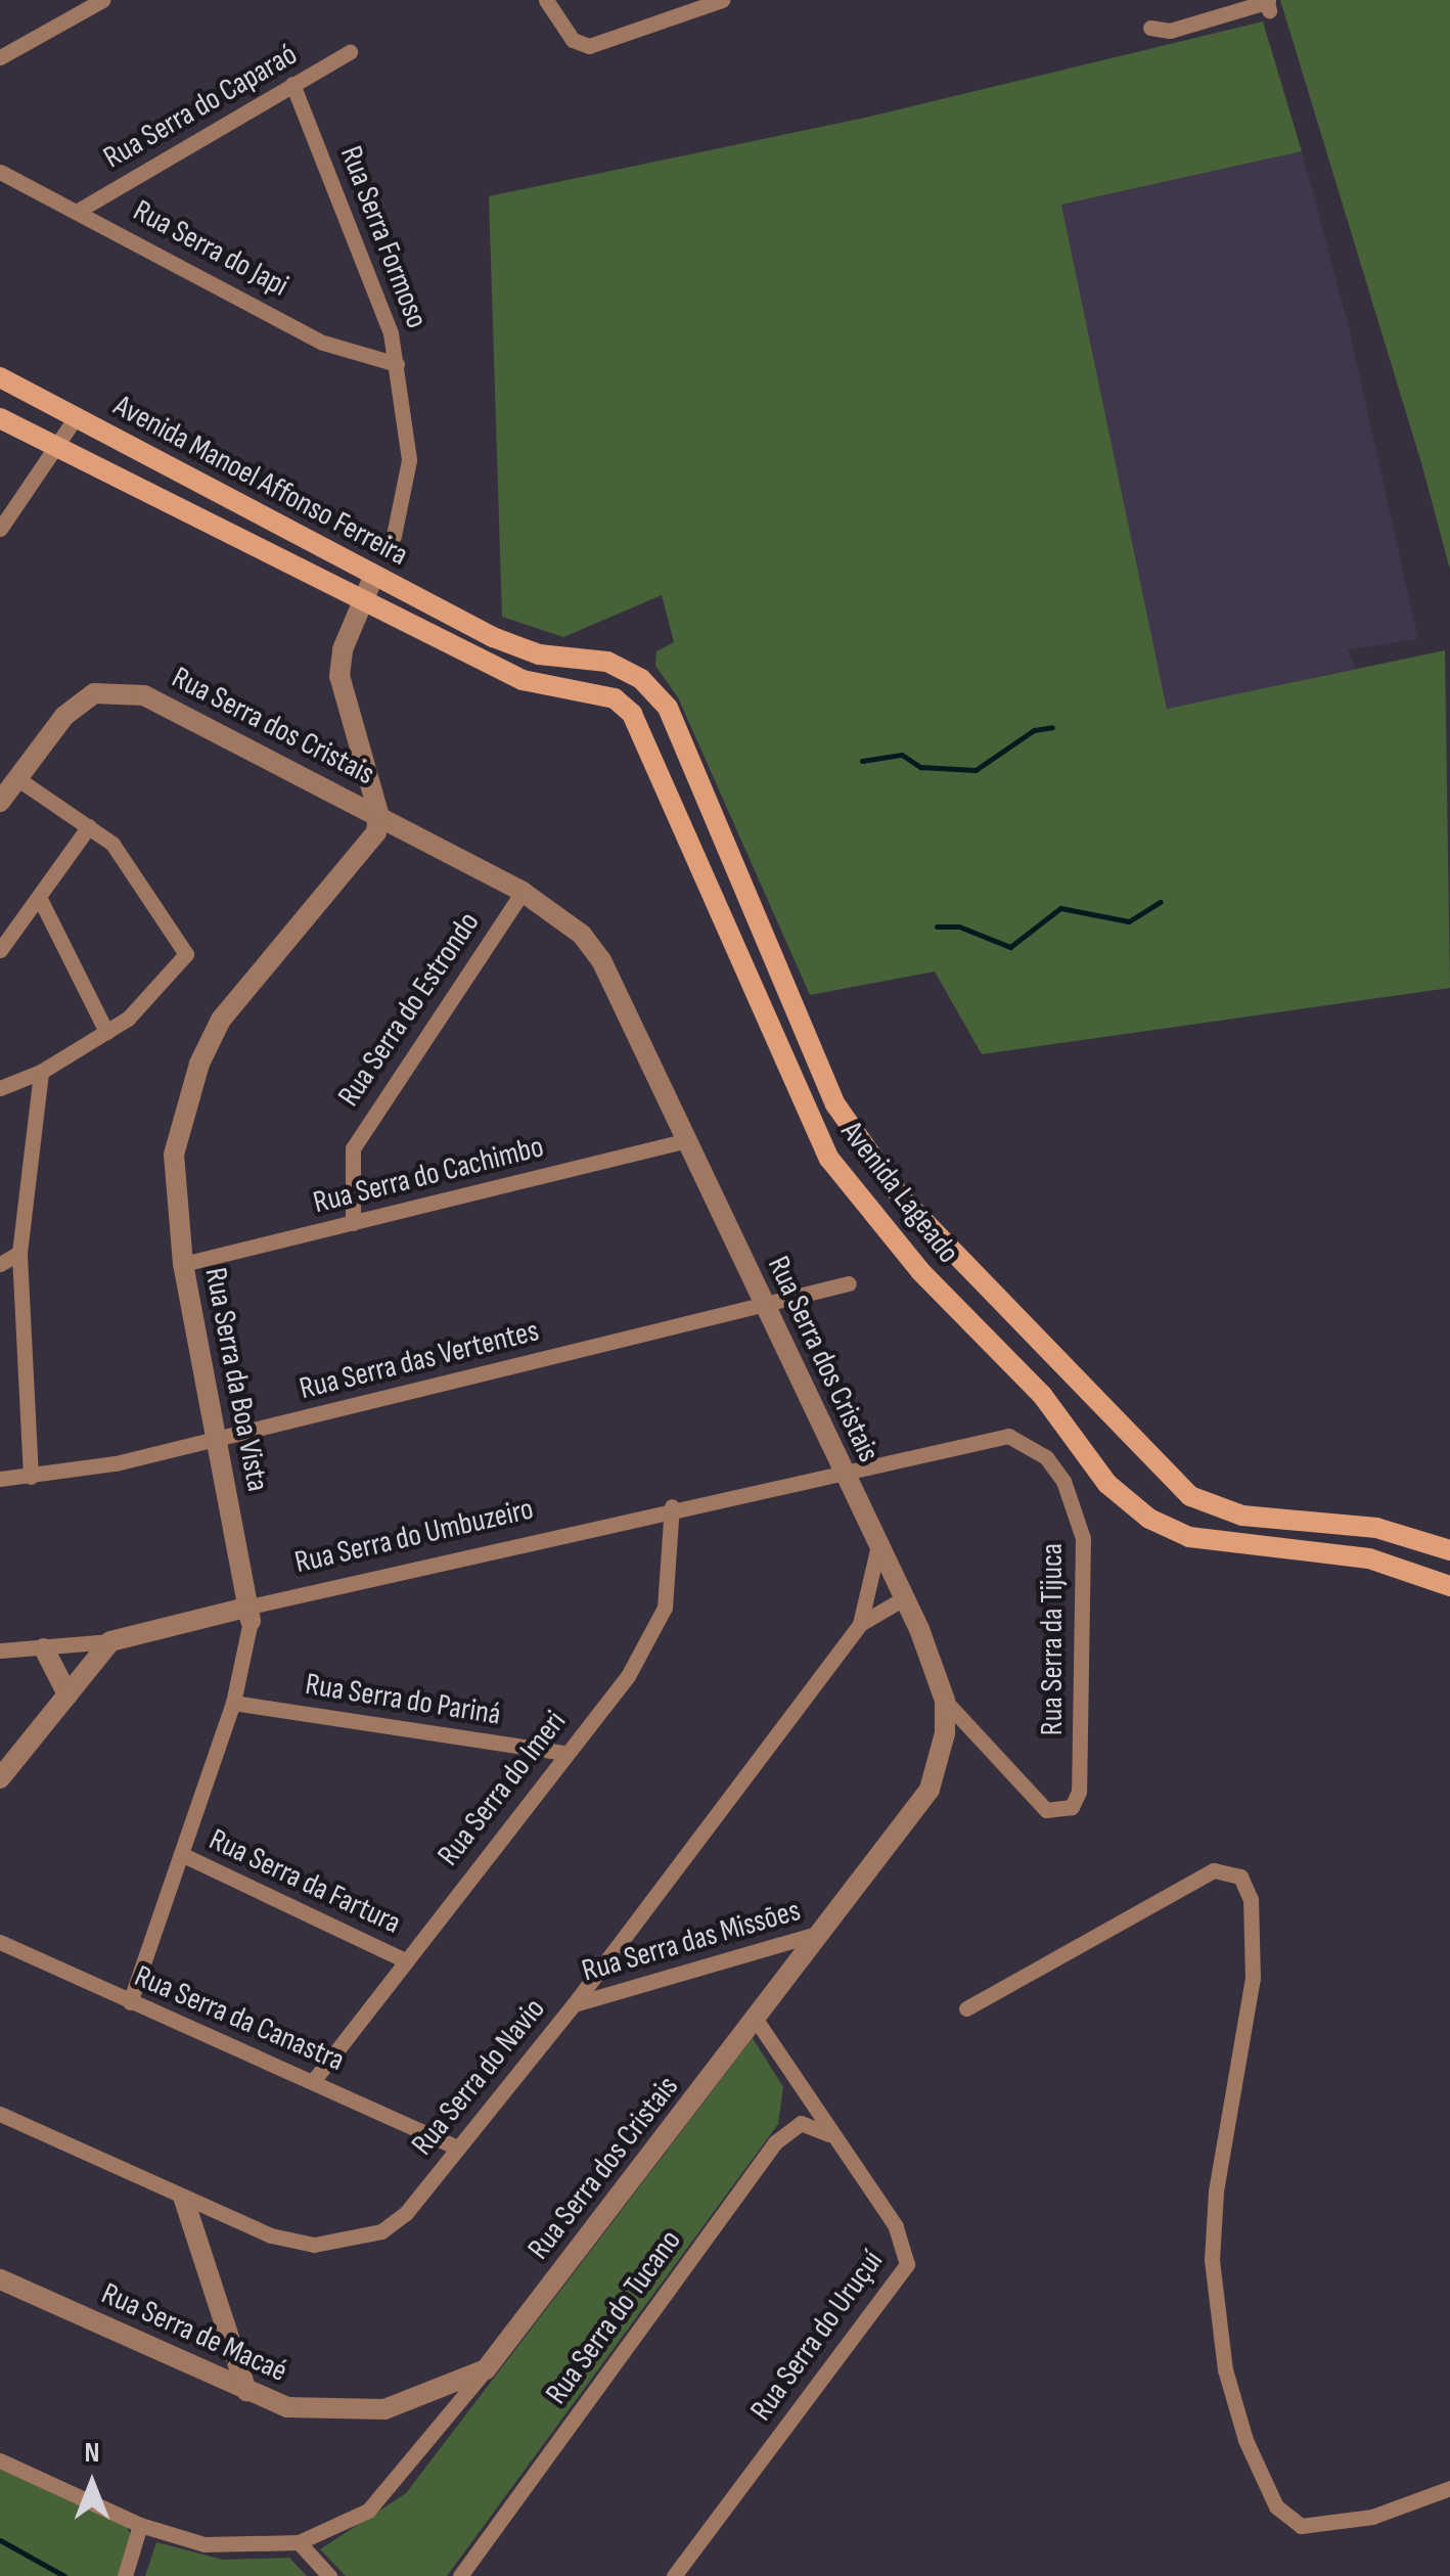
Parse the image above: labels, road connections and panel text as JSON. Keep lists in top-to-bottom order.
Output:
{
  "streets": {
    "main road": ["Avenida Manoel Affonso Ferreira", "Avenida Lageado"],
    "street": [
      "Rua Serra do Caparaó",
      "Rua Serra Formoso",
      "Rua Serra do Japi",
      "Rua Serra dos Cristais",
      "Rua Serra do Estrondo",
      "Rua Serra do Cachimbo",
      "Rua Serra das Vertentes",
      "Rua Serra da Boa Vista",
      "Rua Serra do Umbuzeiro",
      "Rua Serra da Tijuca",
      "Rua Serra do Pariná",
      "Rua Serra do Imeri",
      "Rua Serra da Fartura",
      "Rua Serra das Missões",
      "Rua Serra da Canastra",
      "Rua Serra do Navio",
      "Rua Serra do Tucano",
      "Rua Serra de Macaé",
      "Rua Serra do Uruçuí"
    ]
  },
  "crossings": [
    ["Rua Serra do Caparaó", "Rua Serra Formoso"],
    ["Rua Serra do Caparaó", "Rua Serra do Japi"],
    ["Rua Serra Formoso", "Rua Serra do Japi"],
    ["Avenida Manoel Affonso Ferreira", "Avenida Lageado"],
    ["Rua Serra dos Cristais", "Rua Serra do Estrondo"],
    ["Rua Serra dos Cristais", "Rua Serra do Cachimbo"],
    ["Rua Serra dos Cristais", "Rua Serra das Vertentes"],
    ["Rua Serra dos Cristais", "Rua Serra da Boa Vista"],
    ["Rua Serra dos Cristais", "Rua Serra do Umbuzeiro"],
    ["Rua Serra dos Cristais", "Rua Serra da Tijuca"],
    ["Rua Serra dos Cristais", "Rua Serra das Missões"],
    ["Rua Serra dos Cristais", "Rua Serra do Navio"],
    ["Rua Serra dos Cristais", "Rua Serra de Macaé"],
    ["Rua Serra dos Cristais", "Rua Serra do Uruçuí"],
    ["Rua Serra do Estrondo", "Rua Serra do Cachimbo"],
    ["Rua Serra do Cachimbo", "Rua Serra da Boa Vista"],
    ["Rua Serra das Vertentes", "Rua Serra da Boa Vista"],
    ["Rua Serra da Boa Vista", "Rua Serra do Umbuzeiro"],
    ["Rua Serra da Boa Vista", "Rua Serra do Pariná"],
    ["Rua Serra da Boa Vista", "Rua Serra da Fartura"],
    ["Rua Serra da Boa Vista", "Rua Serra da Canastra"],
    ["Rua Serra do Umbuzeiro", "Rua Serra da Tijuca"],
    ["Rua Serra do Umbuzeiro", "Rua Serra do Imeri"],
    ["Rua Serra do Pariná", "Rua Serra do Imeri"],
    ["Rua Serra do Imeri", "Rua Serra da Fartura"],
    ["Rua Serra do Imeri", "Rua Serra da Canastra"],
    ["Rua Serra das Missões", "Rua Serra do Navio"],
    ["Rua Serra da Canastra", "Rua Serra do Navio"],
    ["Rua Serra do Tucano", "Rua Serra do Uruçuí"]
  ],
  "north": "top"
}
